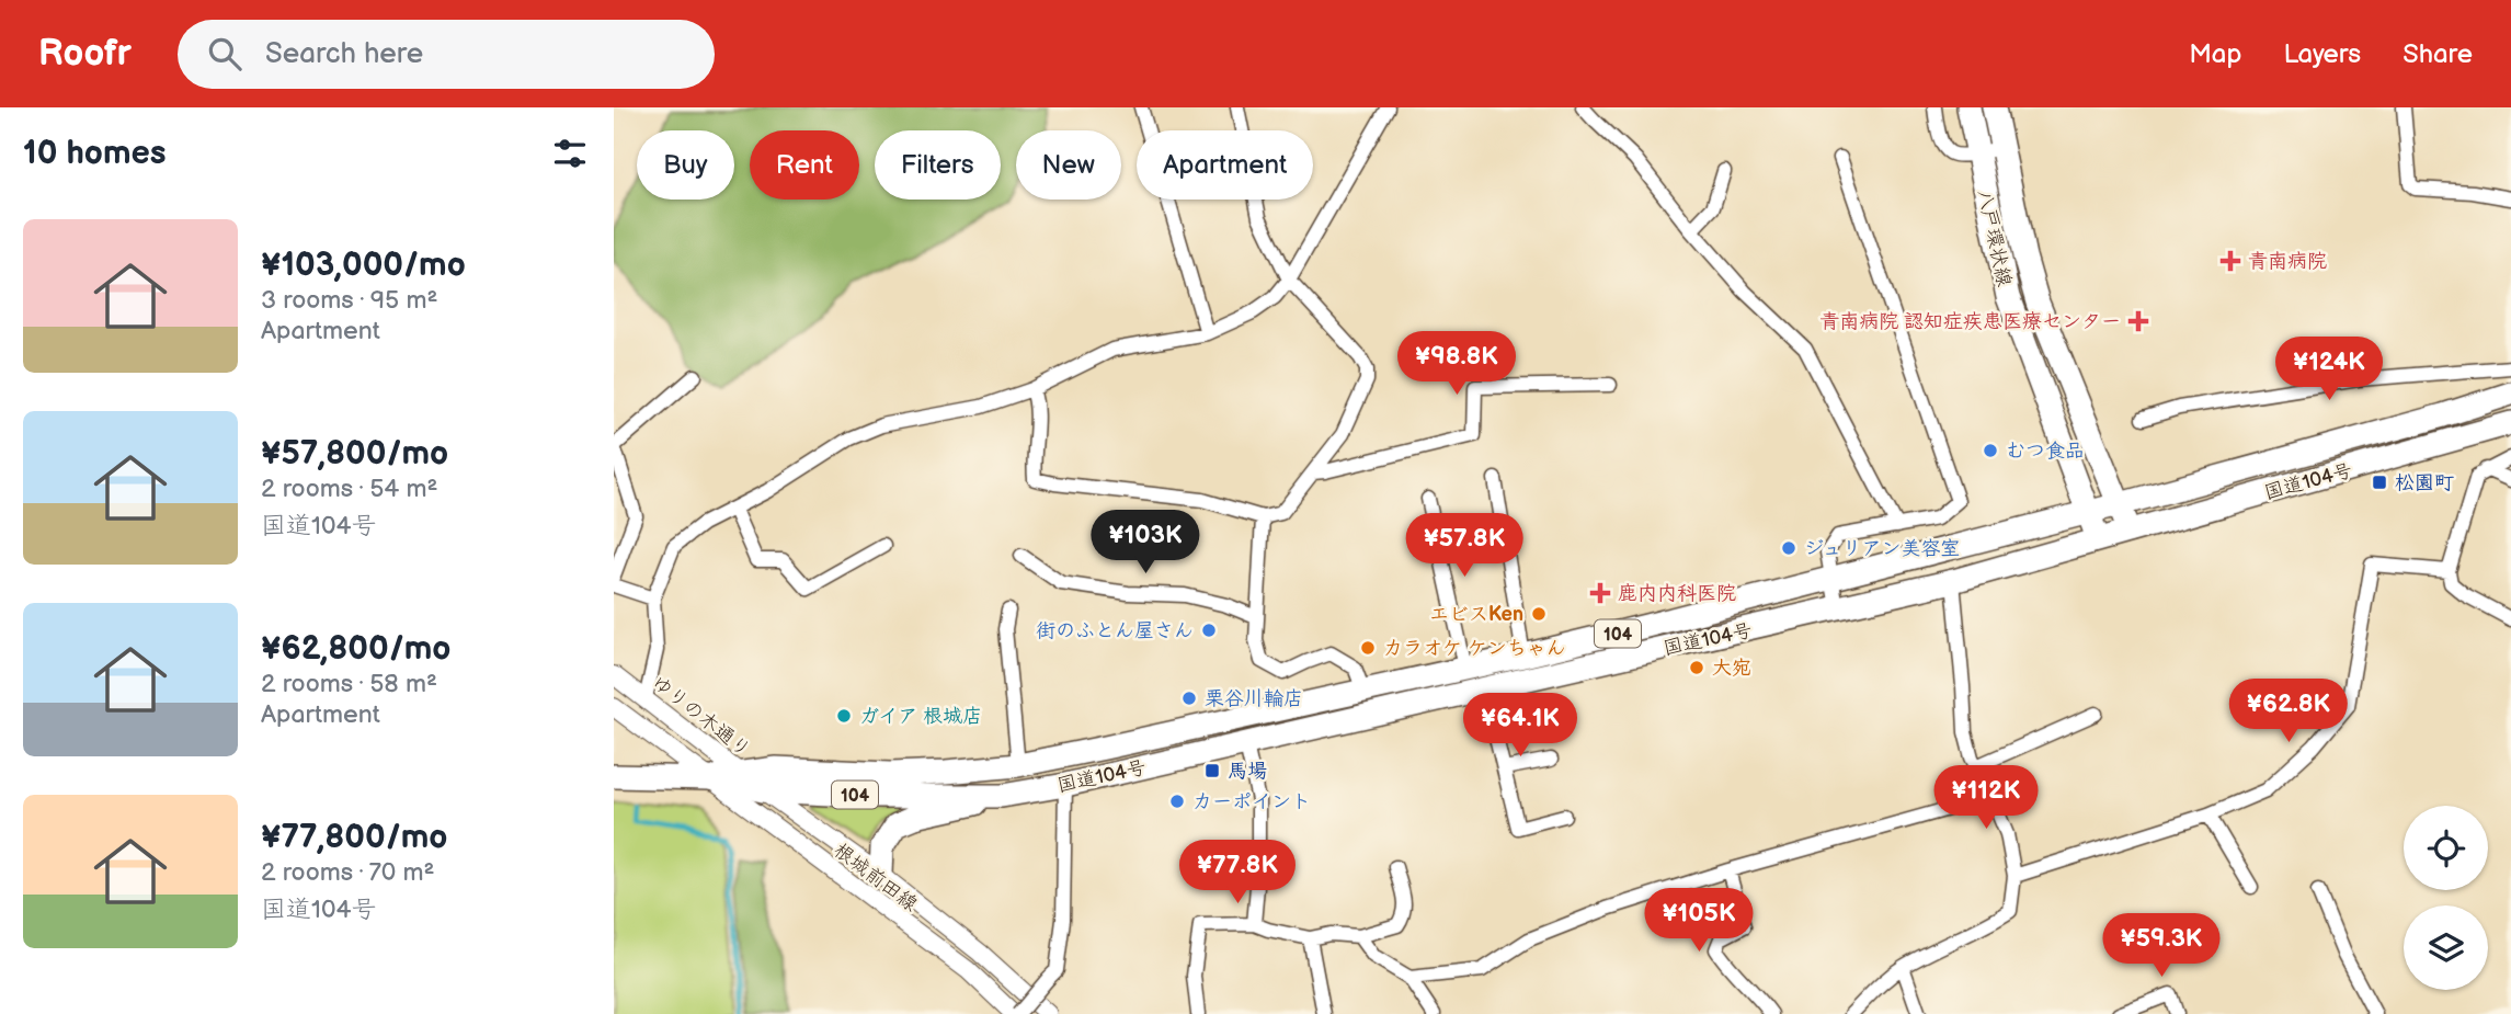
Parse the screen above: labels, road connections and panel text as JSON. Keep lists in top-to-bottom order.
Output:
{
  "streets": {
    "main road": ["八戸環状線", "国道104号", "104"],
    "street": ["ゆりの木通り", "根城前田線"]
  },
  "crossings": [
    ["八戸環状線", "国道104号"],
    ["国道104号", "ゆりの木通り"],
    ["国道104号", "根城前田線"],
    ["ゆりの木通り", "根城前田線"]
  ],
  "places": {
    "health": ["青南病院", "青南病院 認知症疾患医療センター", "鹿内内科医院"],
    "other": [
      "むつ食品",
      "ジュリアン美容室",
      "エビスKen",
      "街のふとん屋さん",
      "カラオケ ケンちゃん",
      "大宛",
      "栗谷川輪店",
      "ガイア 根城店",
      "カーポイント"
    ],
    "transit": ["松園町", "馬場"]
  },
  "page": {
    "header": "Roofr",
    "search": "Search here",
    "nav": ["Map", "Layers", "Share"],
    "heading": "10 homes",
    "chip": [
      "Buy",
      "Rent",
      "Filters",
      "New",
      "Apartment"
    ],
    "list": [
      {
        "name": "¥103,000/mo",
        "note": "3 rooms · 95 m² · Apartment"
      },
      {
        "name": "¥57,800/mo",
        "note": "2 rooms · 54 m² · 国道104号"
      },
      {
        "name": "¥62,800/mo",
        "note": "2 rooms · 58 m² · Apartment"
      },
      {
        "name": "¥77,800/mo",
        "note": "2 rooms · 70 m² · 国道104号"
      }
    ],
    "price": [
      "¥98.8K",
      "¥124K",
      "¥103K",
      "¥57.8K",
      "¥62.8K",
      "¥64.1K",
      "¥112K",
      "¥77.8K",
      "¥105K",
      "¥59.3K"
    ]
  }
}
